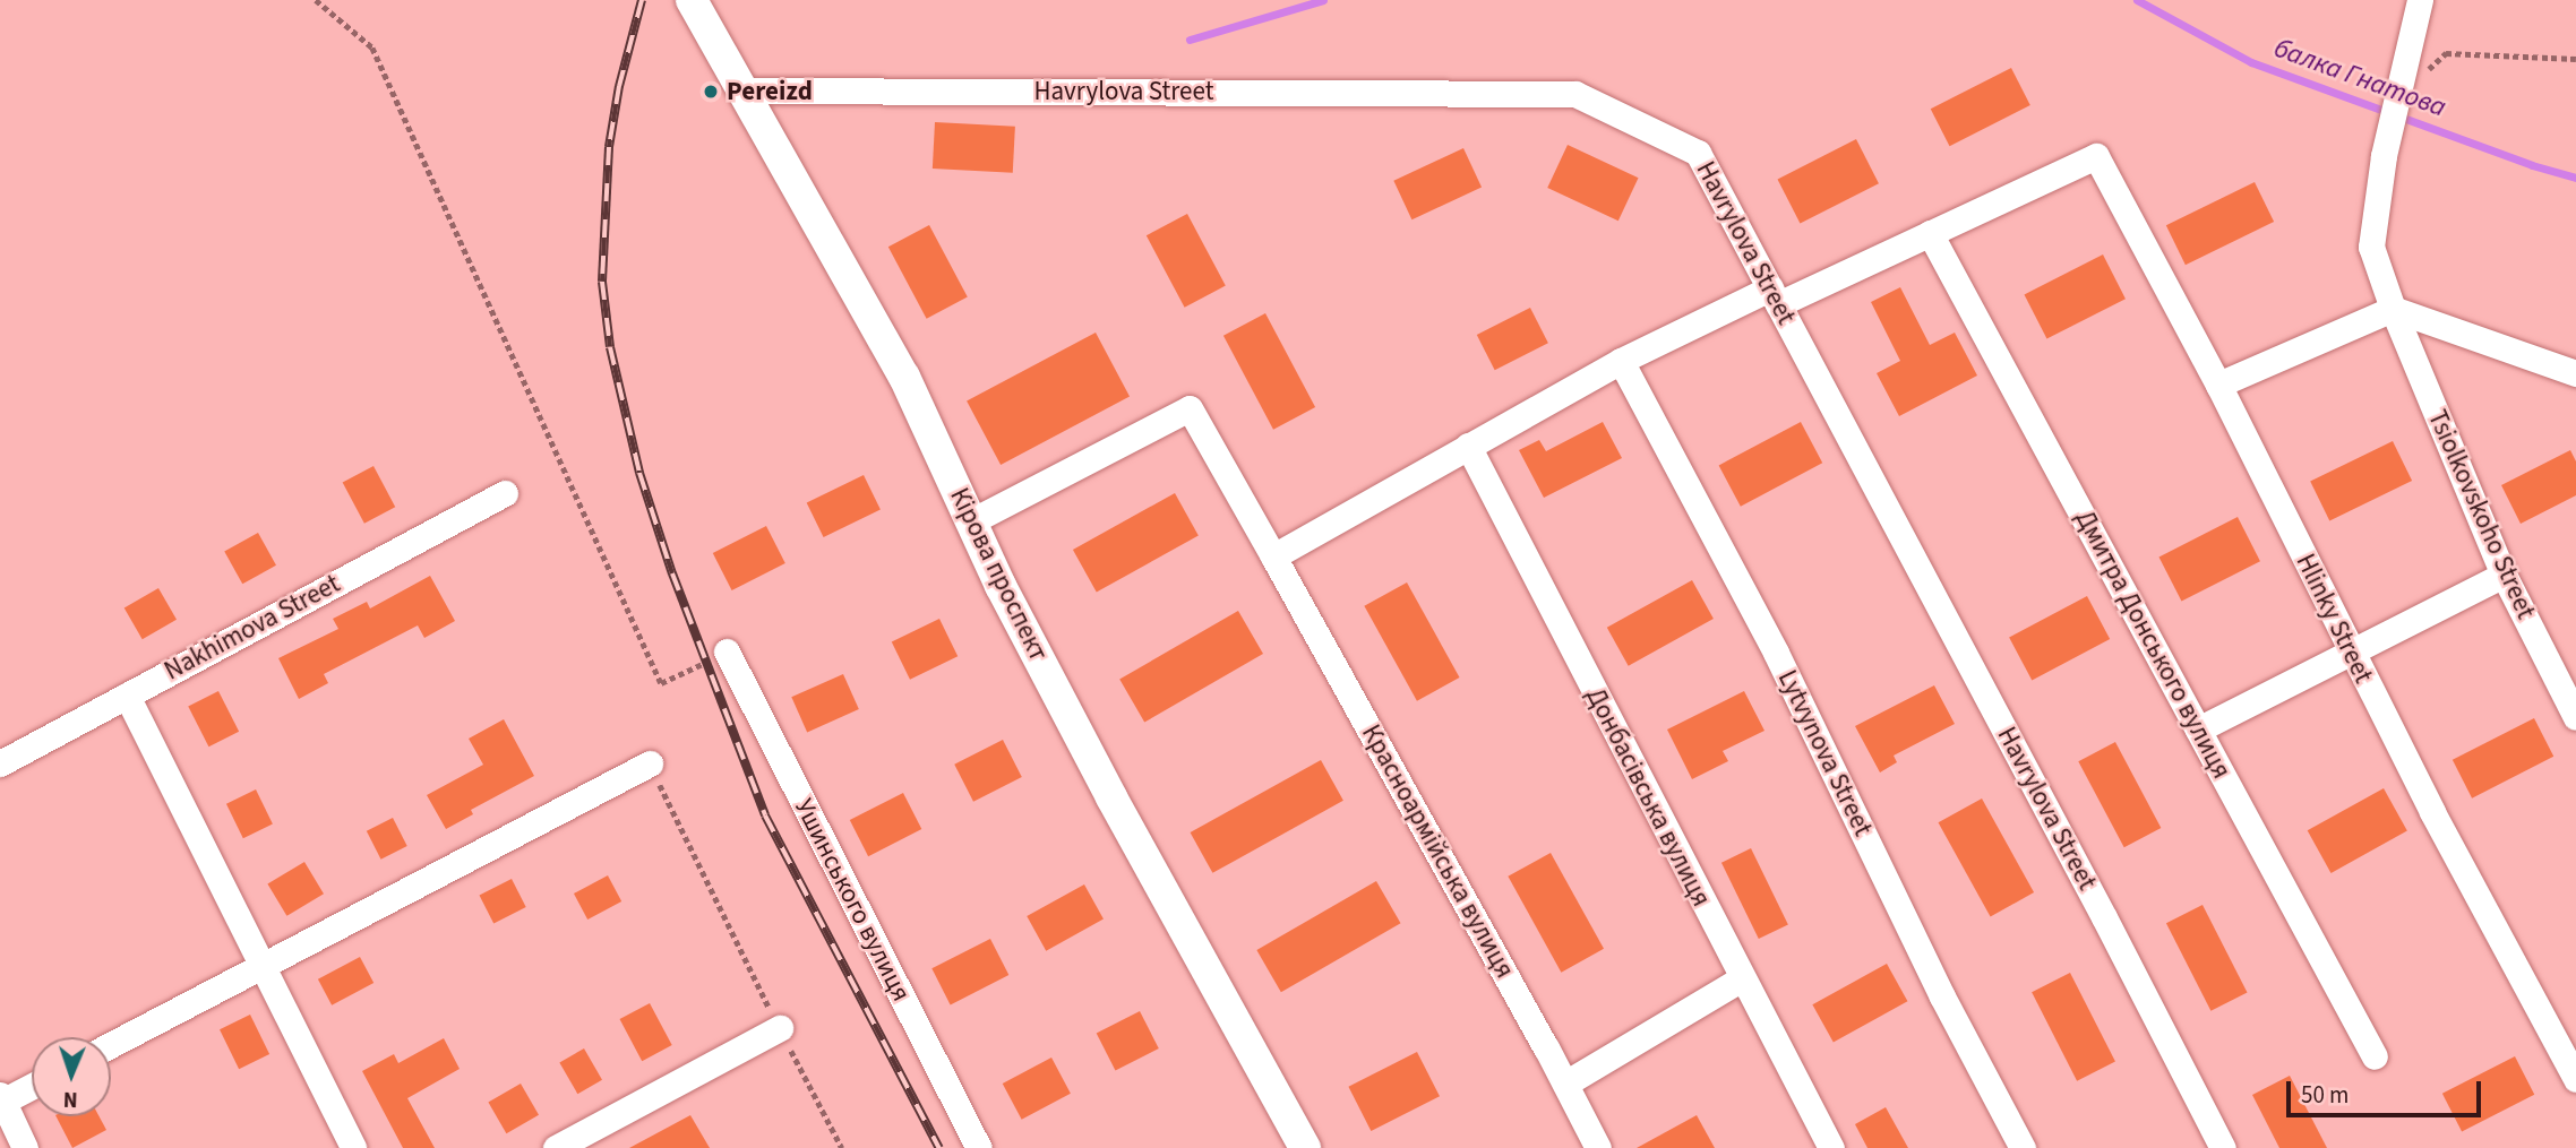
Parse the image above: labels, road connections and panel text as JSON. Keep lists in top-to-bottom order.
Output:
{
  "streets": {
    "street": [
      "Havrylova Street",
      "Tsiolkovskoho Street",
      "Кірова проспект",
      "Hlinky Street",
      "Nakhimova Street",
      "Дмитра Донського вулиця",
      "Lytvynova Street",
      "Донбасівська вулиця",
      "Красноармійська вулиця",
      "Ушинського вулиця"
    ]
  },
  "crossings": [
    ["Havrylova Street", "Кірова проспект"],
    ["Кірова проспект", "Красноармійська вулиця"],
    ["Hlinky Street", "Дмитра Донського вулиця"]
  ],
  "water": ["балка Гнатова"],
  "places": ["Pereizd"],
  "scale_bar": "50 m",
  "north": "bottom"
}
